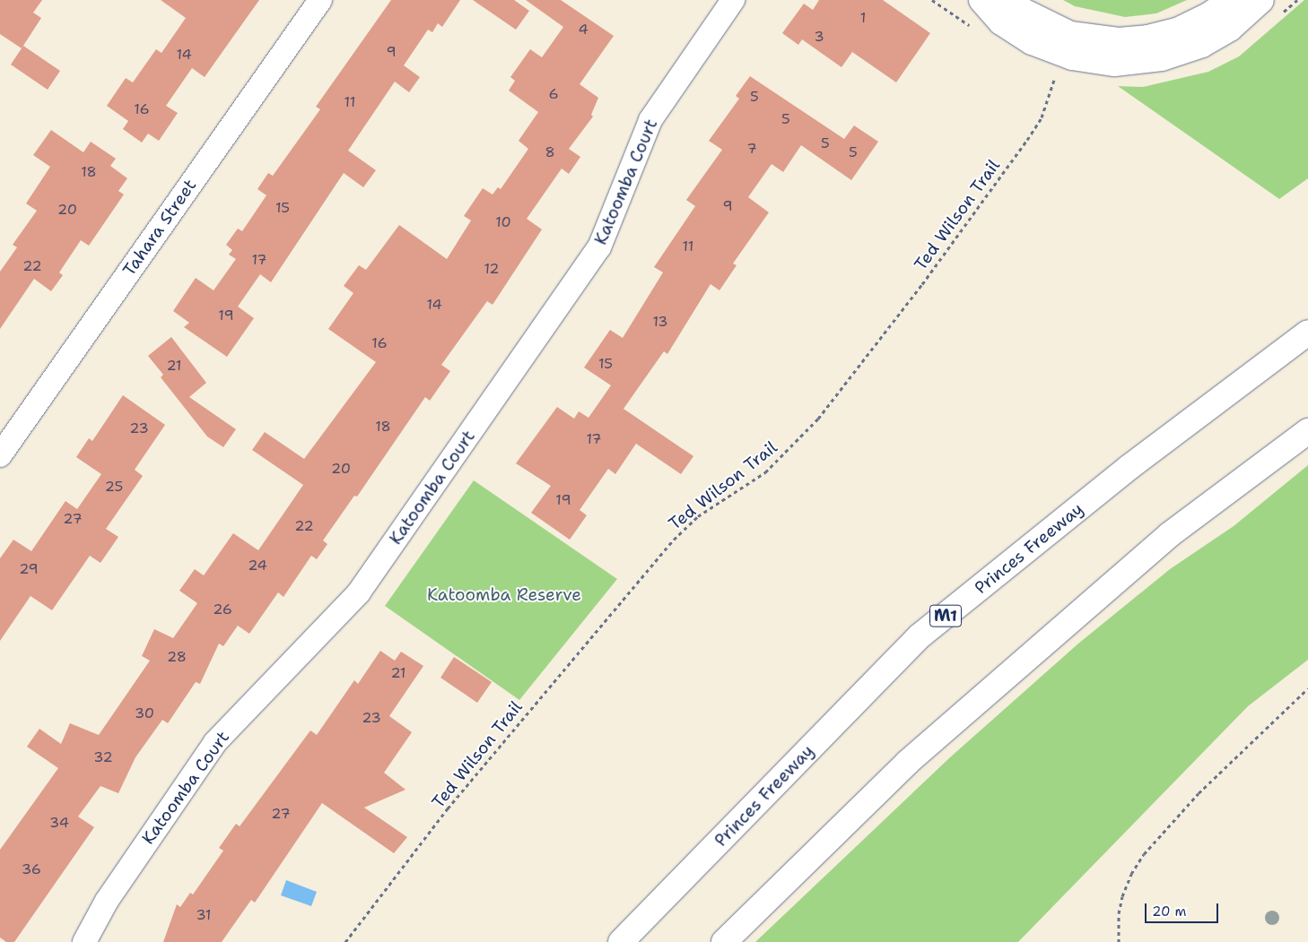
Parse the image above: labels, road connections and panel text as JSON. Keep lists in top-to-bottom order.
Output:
{
  "streets": {
    "main road": ["Princes Freeway", "M1"],
    "street": ["Katoomba Court", "Tahara Street"],
    "path": ["Ted Wilson Trail"]
  },
  "parks": ["Katoomba Reserve"],
  "house_numbers": [
    "1",
    "4",
    "3",
    "9",
    "14",
    "6",
    "5",
    "11",
    "16",
    "5",
    "5",
    "7",
    "8",
    "5",
    "18",
    "9",
    "15",
    "20",
    "10",
    "11",
    "17",
    "22",
    "12",
    "14",
    "19",
    "13",
    "16",
    "15",
    "21",
    "18",
    "23",
    "17",
    "20",
    "25",
    "19",
    "27",
    "22",
    "24",
    "29",
    "26",
    "28",
    "21",
    "30",
    "23",
    "32",
    "27",
    "34",
    "36",
    "31"
  ],
  "scale_bar": "20 m"
}
